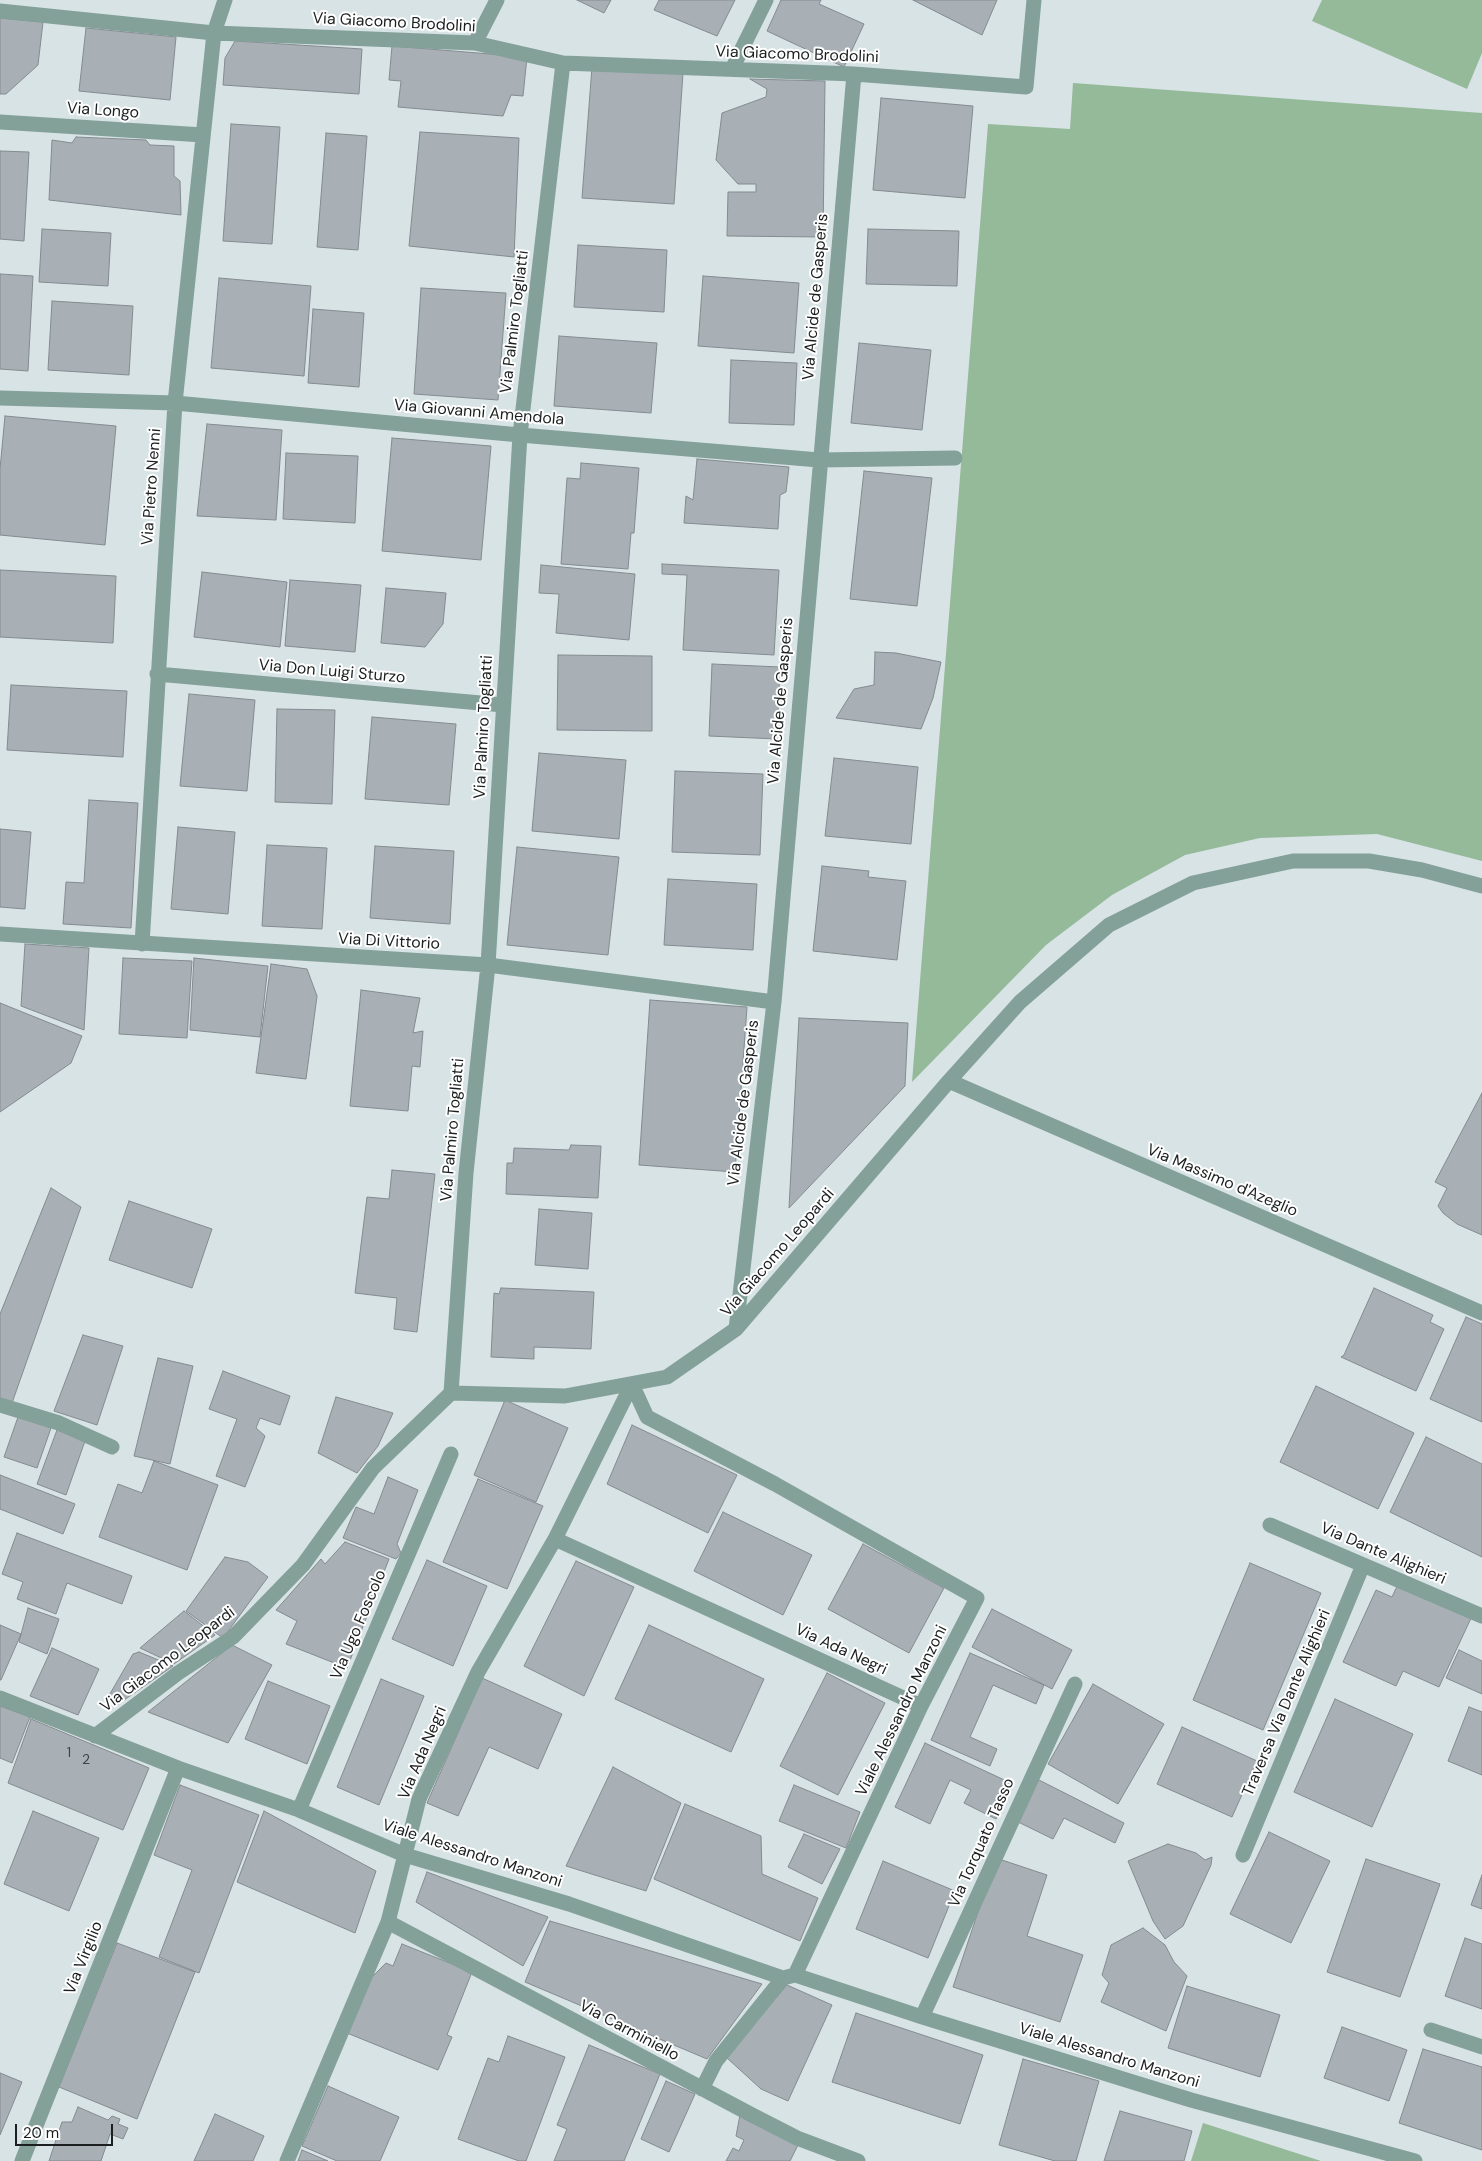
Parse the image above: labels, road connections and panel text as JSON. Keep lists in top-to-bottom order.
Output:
{
  "streets": {
    "street": [
      "Via Giacomo Brodolini",
      "Via Longo",
      "Via Alcide de Gasperis",
      "Via Palmiro Togliatti",
      "Via Giovanni Amendola",
      "Via Pietro Nenni",
      "Via Don Luigi Sturzo",
      "Via Di Vittorio",
      "Via Massimo d'Azeglio",
      "Via Giacomo Leopardi",
      "Via Dante Alighieri",
      "Via Ugo Foscolo",
      "Via Ada Negri",
      "Traversa Via Dante Alighieri",
      "Viale Alessandro Manzoni",
      "Via Torquato Tasso",
      "Via Virgilio",
      "Via Carminiello"
    ]
  },
  "crossings": [
    ["Via Giacomo Brodolini", "Via Alcide de Gasperis"],
    ["Via Giacomo Brodolini", "Via Palmiro Togliatti"],
    ["Via Giacomo Brodolini", "Via Pietro Nenni"],
    ["Via Longo", "Via Pietro Nenni"],
    ["Via Alcide de Gasperis", "Via Giovanni Amendola"],
    ["Via Alcide de Gasperis", "Via Di Vittorio"],
    ["Via Alcide de Gasperis", "Via Giacomo Leopardi"],
    ["Via Palmiro Togliatti", "Via Giovanni Amendola"],
    ["Via Palmiro Togliatti", "Via Don Luigi Sturzo"],
    ["Via Palmiro Togliatti", "Via Di Vittorio"],
    ["Via Palmiro Togliatti", "Via Giacomo Leopardi"],
    ["Via Giovanni Amendola", "Via Pietro Nenni"],
    ["Via Pietro Nenni", "Via Don Luigi Sturzo"],
    ["Via Pietro Nenni", "Via Di Vittorio"],
    ["Via Massimo d'Azeglio", "Via Giacomo Leopardi"],
    ["Via Giacomo Leopardi", "Via Ada Negri"],
    ["Via Giacomo Leopardi", "Viale Alessandro Manzoni"],
    ["Via Dante Alighieri", "Traversa Via Dante Alighieri"],
    ["Via Ugo Foscolo", "Viale Alessandro Manzoni"],
    ["Via Ada Negri", "Viale Alessandro Manzoni"],
    ["Via Ada Negri", "Via Carminiello"],
    ["Viale Alessandro Manzoni", "Via Torquato Tasso"],
    ["Viale Alessandro Manzoni", "Via Virgilio"],
    ["Viale Alessandro Manzoni", "Via Carminiello"]
  ],
  "house_numbers": ["1", "2"],
  "scale_bar": "20 m"
}
